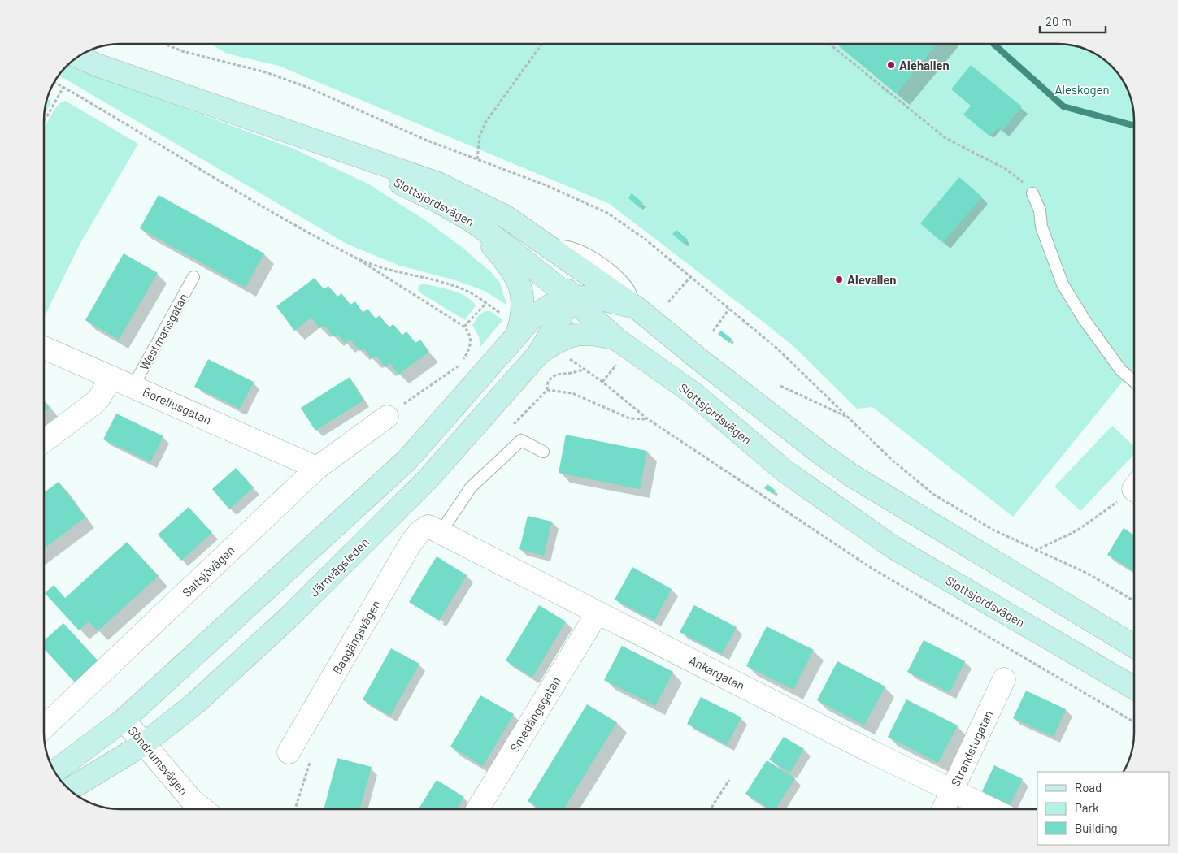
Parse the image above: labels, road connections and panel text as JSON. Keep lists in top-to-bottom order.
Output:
{
  "streets": {
    "main road": ["Slottsjordsvägen", "Järnvägsleden"],
    "street": [
      "Boreliusgatan",
      "Saltsjövägen",
      "Baggängsvägen",
      "Ankargatan",
      "Smedängsgatan",
      "Strandstugatan",
      "Söndrumsvägen"
    ],
    "lane": ["Westmansgatan"]
  },
  "crossings": [
    ["Slottsjordsvägen", "Järnvägsleden"],
    ["Westmansgatan", "Boreliusgatan"],
    ["Boreliusgatan", "Saltsjövägen"],
    ["Järnvägsleden", "Söndrumsvägen"],
    ["Baggängsvägen", "Ankargatan"],
    ["Ankargatan", "Smedängsgatan"],
    ["Ankargatan", "Strandstugatan"]
  ],
  "parks": ["Aleskogen"],
  "places": ["Alehallen", "Alevallen"],
  "legend": ["Road", "Park", "Building"],
  "scale_bar": "20 m"
}
